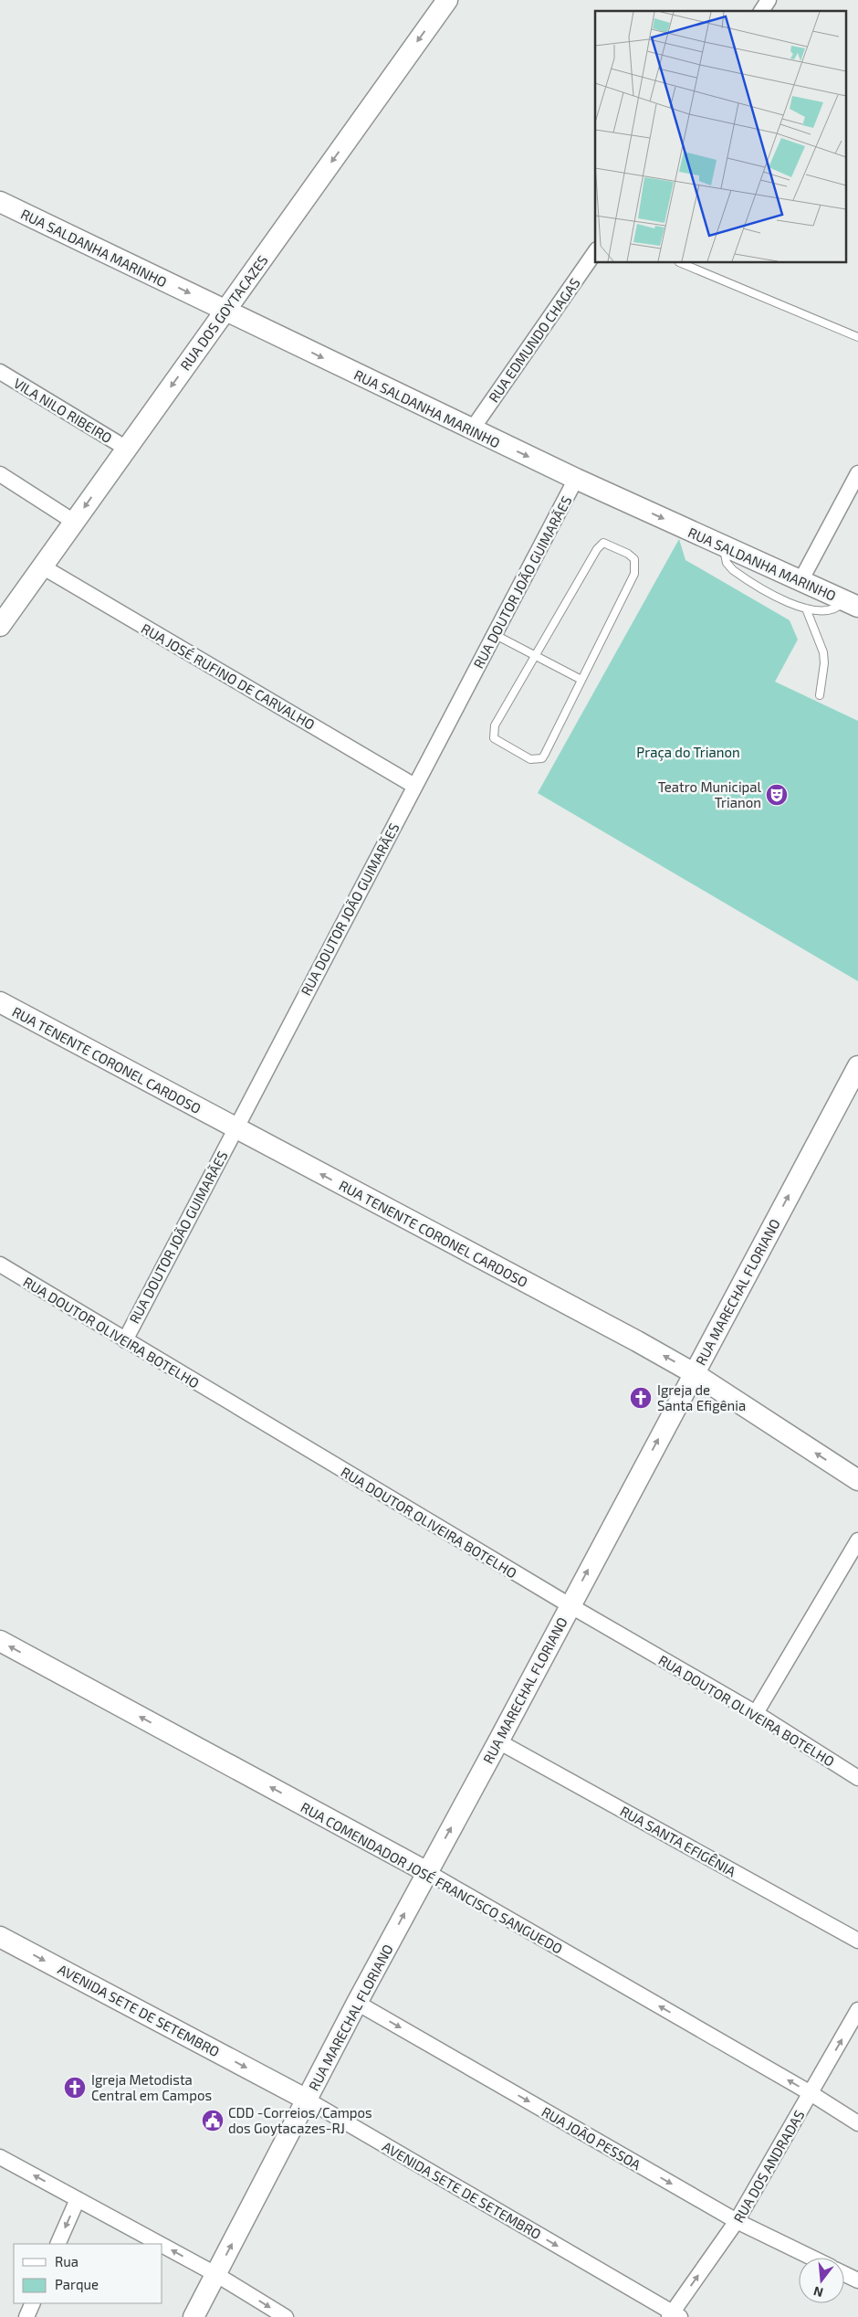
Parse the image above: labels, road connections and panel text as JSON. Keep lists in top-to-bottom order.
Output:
{
  "streets": {
    "main road": [
      "RUA SALDANHA MARINHO",
      "RUA DOS GOYTACAZES",
      "RUA TENENTE CORONEL CARDOSO",
      "RUA MARECHAL FLORIANO",
      "RUA COMENDADOR JOSÉ FRANCISCO SANGUEDO",
      "AVENIDA SETE DE SETEMBRO"
    ],
    "street": [
      "RUA EDMUNDO CHAGAS",
      "VILA NILO RIBEIRO",
      "RUA DOUTOR JOÃO GUIMARÃES",
      "RUA JOSÉ RUFINO DE CARVALHO",
      "RUA DOUTOR OLIVEIRA BOTELHO",
      "RUA SANTA EFIGÊNIA",
      "RUA JOÃO PESSOA",
      "RUA DOS ANDRADAS"
    ]
  },
  "crossings": [
    ["RUA SALDANHA MARINHO", "RUA DOS GOYTACAZES"],
    ["RUA SALDANHA MARINHO", "RUA EDMUNDO CHAGAS"],
    ["RUA SALDANHA MARINHO", "RUA DOUTOR JOÃO GUIMARÃES"],
    ["RUA DOS GOYTACAZES", "VILA NILO RIBEIRO"],
    ["RUA DOS GOYTACAZES", "RUA JOSÉ RUFINO DE CARVALHO"],
    ["RUA DOUTOR JOÃO GUIMARÃES", "RUA JOSÉ RUFINO DE CARVALHO"],
    ["RUA DOUTOR JOÃO GUIMARÃES", "RUA TENENTE CORONEL CARDOSO"],
    ["RUA DOUTOR JOÃO GUIMARÃES", "RUA DOUTOR OLIVEIRA BOTELHO"],
    ["RUA TENENTE CORONEL CARDOSO", "RUA MARECHAL FLORIANO"],
    ["RUA MARECHAL FLORIANO", "RUA DOUTOR OLIVEIRA BOTELHO"],
    ["RUA MARECHAL FLORIANO", "RUA SANTA EFIGÊNIA"],
    ["RUA MARECHAL FLORIANO", "RUA COMENDADOR JOSÉ FRANCISCO SANGUEDO"],
    ["RUA MARECHAL FLORIANO", "AVENIDA SETE DE SETEMBRO"],
    ["RUA MARECHAL FLORIANO", "RUA JOÃO PESSOA"],
    ["RUA COMENDADOR JOSÉ FRANCISCO SANGUEDO", "RUA DOS ANDRADAS"],
    ["AVENIDA SETE DE SETEMBRO", "RUA DOS ANDRADAS"],
    ["RUA JOÃO PESSOA", "RUA DOS ANDRADAS"]
  ],
  "one_way": [
    "RUA SALDANHA MARINHO",
    "RUA DOS GOYTACAZES",
    "RUA TENENTE CORONEL CARDOSO",
    "RUA MARECHAL FLORIANO",
    "RUA COMENDADOR JOSÉ FRANCISCO SANGUEDO",
    "AVENIDA SETE DE SETEMBRO",
    "RUA JOÃO PESSOA",
    "RUA DOS ANDRADAS"
  ],
  "parks": ["Praça do Trianon"],
  "places": {
    "theatre": ["Teatro Municipal Trianon"],
    "church": ["Igreja de Santa Efigênia", "Igreja Metodista Central em Campos"],
    "public building": ["CDD -Correios/Campos dos Goytacazes-RJ"]
  },
  "legend": ["Rua", "Parque"],
  "north": "bottom"
}
